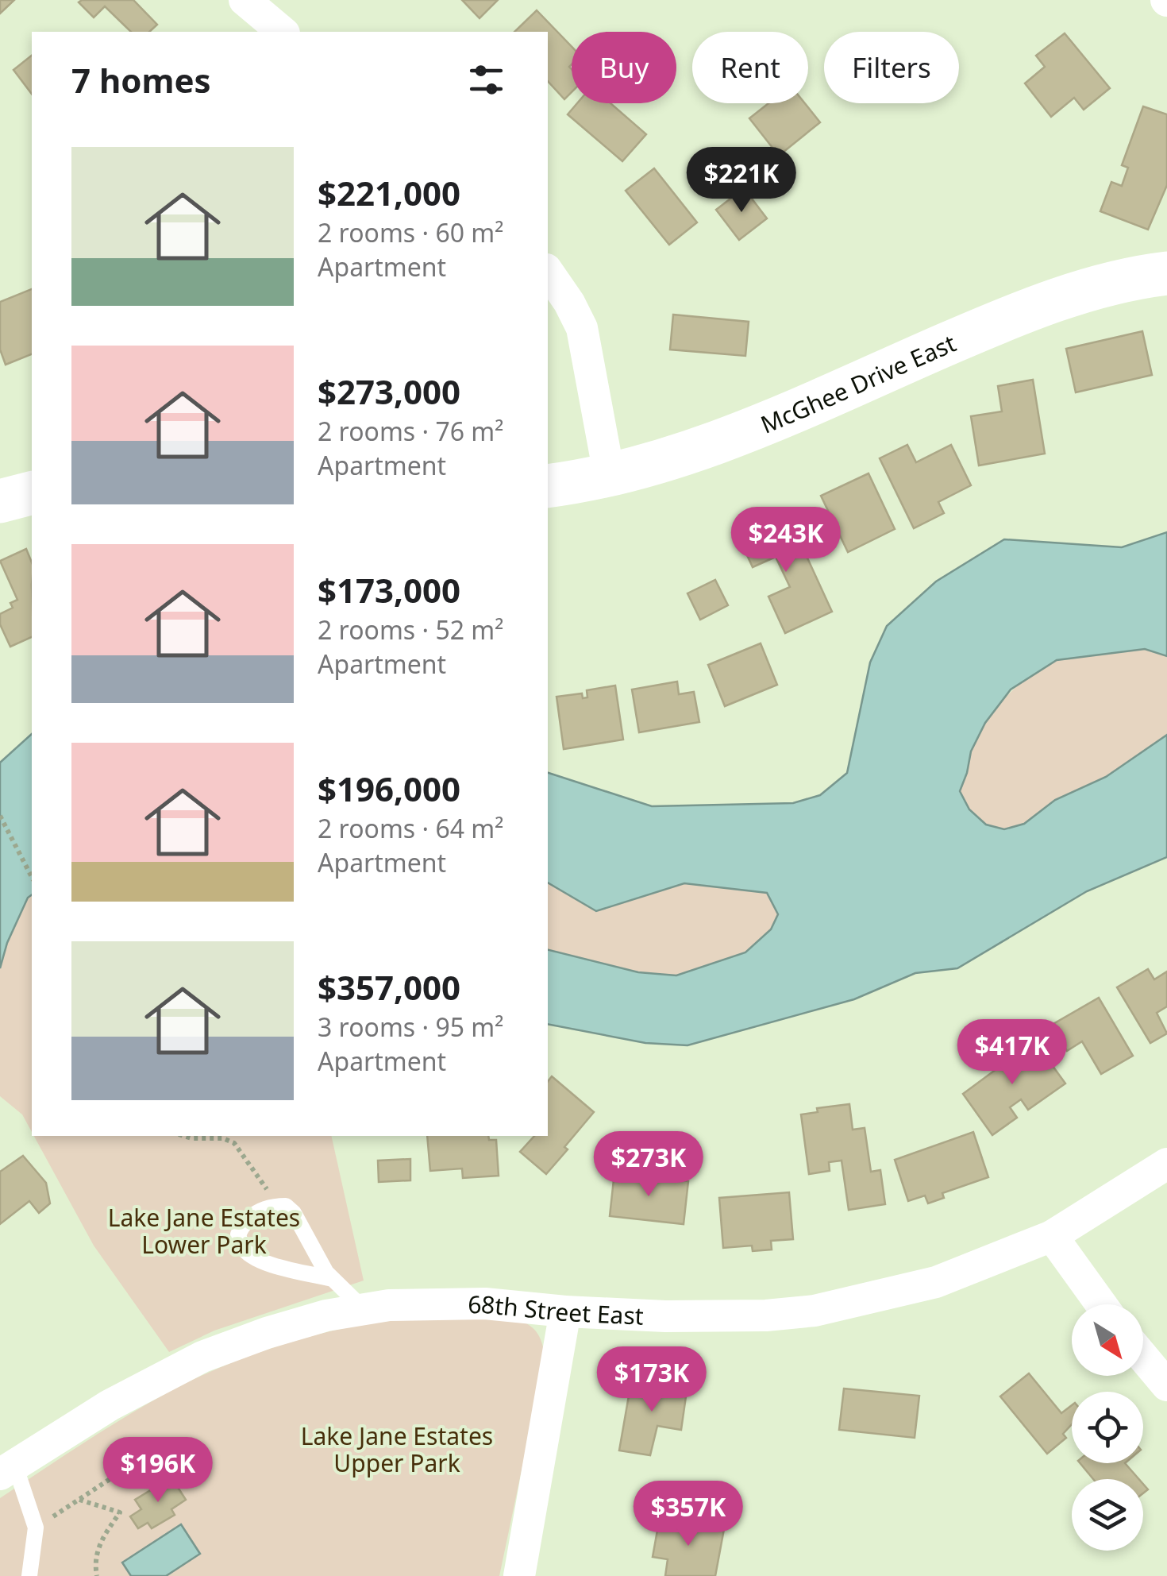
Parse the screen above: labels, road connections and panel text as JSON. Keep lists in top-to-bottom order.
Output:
{
  "streets": {
    "street": ["McGhee Drive East", "68th Street East"]
  },
  "parks": ["Lake Jane Estates Lower Park", "Lake Jane Estates Upper Park"],
  "north": "bottom right",
  "page": {
    "chip": ["Buy", "Rent", "Filters"],
    "heading": "7 homes",
    "list": [
      {
        "name": "$221,000",
        "note": "2 rooms · 60 m² · Apartment"
      },
      {
        "name": "$273,000",
        "note": "2 rooms · 76 m² · Apartment"
      },
      {
        "name": "$173,000",
        "note": "2 rooms · 52 m² · Apartment"
      },
      {
        "name": "$196,000",
        "note": "2 rooms · 64 m² · Apartment"
      },
      {
        "name": "$357,000",
        "note": "3 rooms · 95 m² · Apartment"
      }
    ],
    "price": [
      "$221K",
      "$243K",
      "$417K",
      "$273K",
      "$173K",
      "$196K",
      "$357K"
    ]
  }
}
